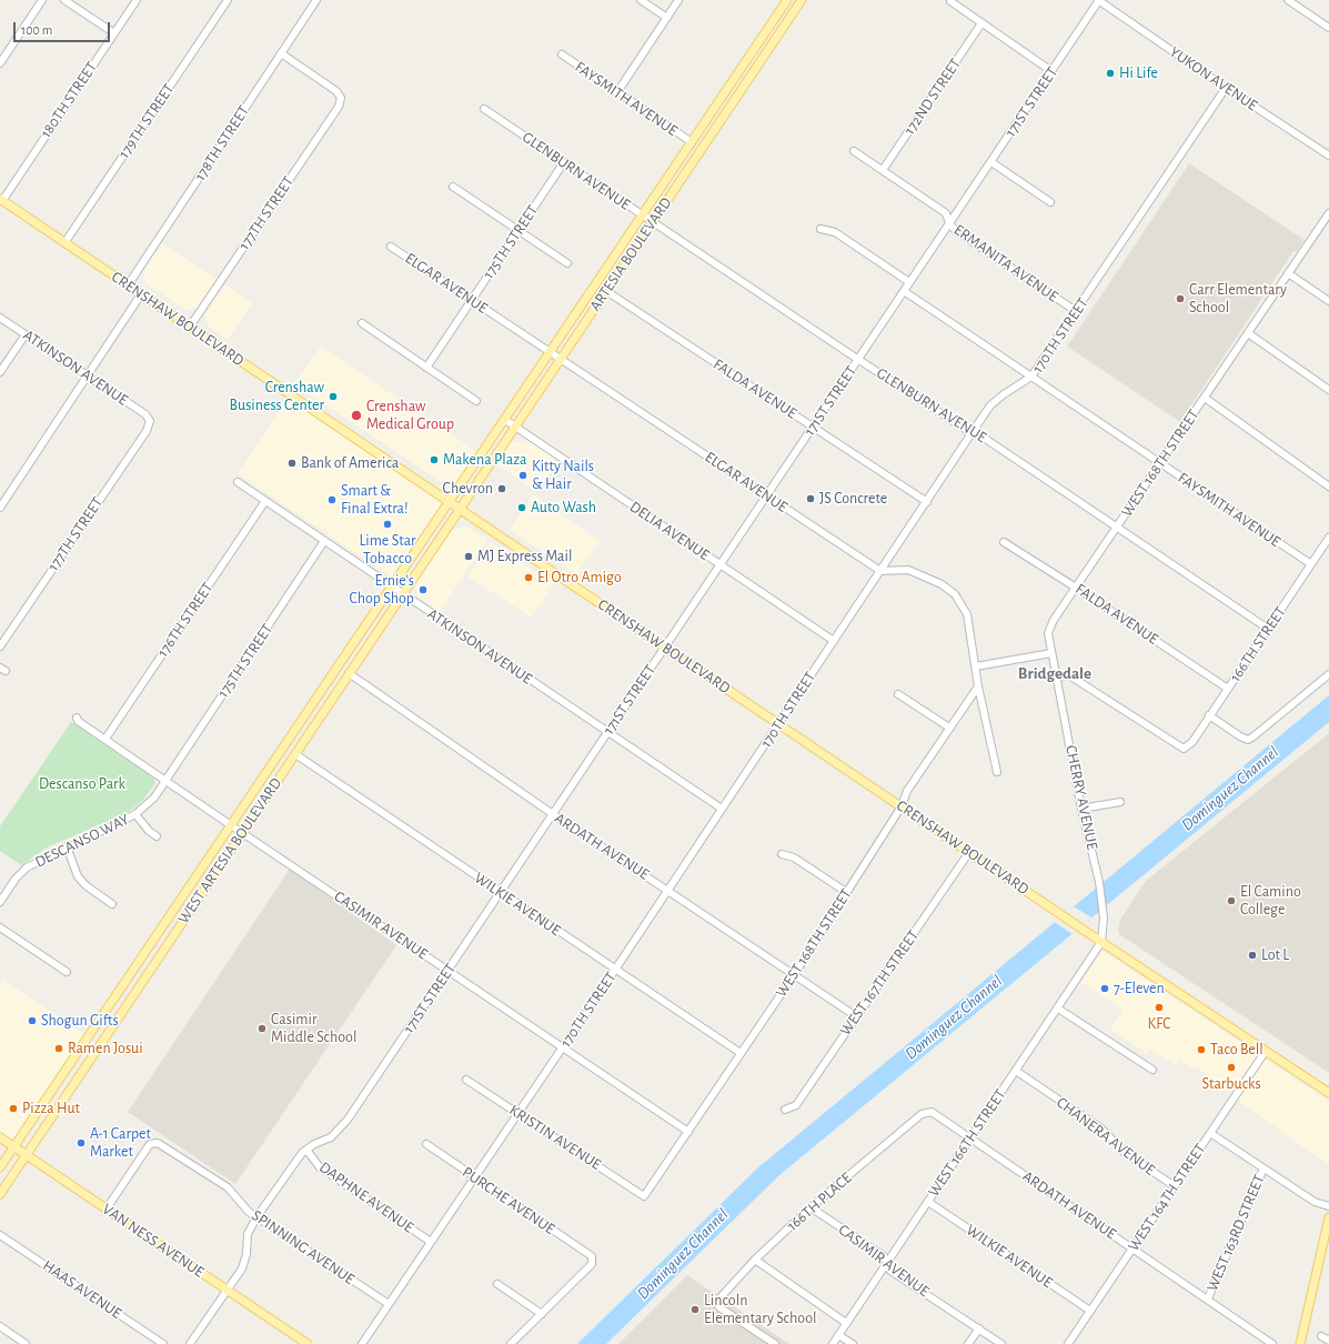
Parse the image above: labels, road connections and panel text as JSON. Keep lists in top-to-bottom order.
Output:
{
  "streets": {
    "main road": [
      "ARTESIA BOULEVARD",
      "CRENSHAW BOULEVARD",
      "WEST ARTESIA BOULEVARD",
      "VAN NESS AVENUE"
    ],
    "street": [
      "YUKON AVENUE",
      "172ND STREET",
      "FAYSMITH AVENUE",
      "180TH STREET",
      "171ST STREET",
      "179TH STREET",
      "178TH STREET",
      "GLENBURN AVENUE",
      "177TH STREET",
      "175TH STREET",
      "ERMANITA AVENUE",
      "ELGAR AVENUE",
      "170TH STREET",
      "ATKINSON AVENUE",
      "FALDA AVENUE",
      "WEST 168TH STREET",
      "DELIA AVENUE",
      "176TH STREET",
      "166TH STREET",
      "CHERRY AVENUE",
      "DESCANSO WAY",
      "ARDATH AVENUE",
      "WILKIE AVENUE",
      "CASIMIR AVENUE",
      "WEST 167TH STREET",
      "CHANERA AVENUE",
      "KRISTIN AVENUE",
      "WEST 166TH STREET",
      "DAPHNE AVENUE",
      "WEST 164TH STREET",
      "PURCHE AVENUE",
      "166TH PLACE",
      "WEST 163RD STREET",
      "SPINNING AVENUE",
      "HAAS AVENUE"
    ]
  },
  "crossings": [
    ["YUKON AVENUE", "171ST STREET"],
    ["YUKON AVENUE", "170TH STREET"],
    ["172ND STREET", "ERMANITA AVENUE"],
    ["FAYSMITH AVENUE", "171ST STREET"],
    ["FAYSMITH AVENUE", "ARTESIA BOULEVARD"],
    ["FAYSMITH AVENUE", "170TH STREET"],
    ["FAYSMITH AVENUE", "WEST 168TH STREET"],
    ["FAYSMITH AVENUE", "166TH STREET"],
    ["180TH STREET", "CRENSHAW BOULEVARD"],
    ["171ST STREET", "GLENBURN AVENUE"],
    ["171ST STREET", "ERMANITA AVENUE"],
    ["171ST STREET", "ELGAR AVENUE"],
    ["171ST STREET", "CRENSHAW BOULEVARD"],
    ["171ST STREET", "ATKINSON AVENUE"],
    ["171ST STREET", "FALDA AVENUE"],
    ["171ST STREET", "DELIA AVENUE"],
    ["171ST STREET", "ARDATH AVENUE"],
    ["171ST STREET", "WILKIE AVENUE"],
    ["171ST STREET", "CASIMIR AVENUE"],
    ["171ST STREET", "DAPHNE AVENUE"],
    ["171ST STREET", "VAN NESS AVENUE"],
    ["171ST STREET", "SPINNING AVENUE"],
    ["179TH STREET", "CRENSHAW BOULEVARD"],
    ["178TH STREET", "177TH STREET"],
    ["178TH STREET", "CRENSHAW BOULEVARD"],
    ["GLENBURN AVENUE", "175TH STREET"],
    ["GLENBURN AVENUE", "ARTESIA BOULEVARD"],
    ["GLENBURN AVENUE", "170TH STREET"],
    ["GLENBURN AVENUE", "WEST 168TH STREET"],
    ["GLENBURN AVENUE", "166TH STREET"],
    ["177TH STREET", "CRENSHAW BOULEVARD"],
    ["177TH STREET", "ATKINSON AVENUE"],
    ["175TH STREET", "ELGAR AVENUE"],
    ["175TH STREET", "ATKINSON AVENUE"],
    ["175TH STREET", "DESCANSO WAY"],
    ["175TH STREET", "CASIMIR AVENUE"],
    ["ARTESIA BOULEVARD", "ELGAR AVENUE"],
    ["ARTESIA BOULEVARD", "CRENSHAW BOULEVARD"],
    ["ARTESIA BOULEVARD", "FALDA AVENUE"],
    ["ARTESIA BOULEVARD", "DELIA AVENUE"],
    ["ARTESIA BOULEVARD", "WEST ARTESIA BOULEVARD"],
    ["ERMANITA AVENUE", "170TH STREET"],
    ["ELGAR AVENUE", "170TH STREET"],
    ["CRENSHAW BOULEVARD", "170TH STREET"],
    ["CRENSHAW BOULEVARD", "WEST 168TH STREET"],
    ["CRENSHAW BOULEVARD", "CHERRY AVENUE"],
    ["CRENSHAW BOULEVARD", "WEST ARTESIA BOULEVARD"],
    ["CRENSHAW BOULEVARD", "WEST 167TH STREET"],
    ["CRENSHAW BOULEVARD", "WEST 166TH STREET"],
    ["CRENSHAW BOULEVARD", "WEST 164TH STREET"],
    ["170TH STREET", "ATKINSON AVENUE"],
    ["170TH STREET", "FALDA AVENUE"],
    ["170TH STREET", "DELIA AVENUE"],
    ["170TH STREET", "ARDATH AVENUE"],
    ["170TH STREET", "WILKIE AVENUE"],
    ["170TH STREET", "CASIMIR AVENUE"],
    ["170TH STREET", "KRISTIN AVENUE"],
    ["170TH STREET", "DAPHNE AVENUE"],
    ["170TH STREET", "PURCHE AVENUE"],
    ["170TH STREET", "SPINNING AVENUE"],
    ["ATKINSON AVENUE", "176TH STREET"],
    ["ATKINSON AVENUE", "WEST ARTESIA BOULEVARD"],
    ["FALDA AVENUE", "WEST 168TH STREET"],
    ["FALDA AVENUE", "166TH STREET"],
    ["WEST 168TH STREET", "CHERRY AVENUE"],
    ["WEST 168TH STREET", "ARDATH AVENUE"],
    ["WEST 168TH STREET", "WILKIE AVENUE"],
    ["WEST 168TH STREET", "CASIMIR AVENUE"],
    ["WEST 168TH STREET", "KRISTIN AVENUE"],
    ["176TH STREET", "CASIMIR AVENUE"],
    ["166TH STREET", "CHERRY AVENUE"],
    ["CHERRY AVENUE", "WEST 166TH STREET"],
    ["DESCANSO WAY", "CASIMIR AVENUE"],
    ["ARDATH AVENUE", "WEST ARTESIA BOULEVARD"],
    ["ARDATH AVENUE", "WEST 167TH STREET"],
    ["ARDATH AVENUE", "WEST 166TH STREET"],
    ["ARDATH AVENUE", "WEST 164TH STREET"],
    ["ARDATH AVENUE", "166TH PLACE"],
    ["ARDATH AVENUE", "WEST 163RD STREET"],
    ["WEST ARTESIA BOULEVARD", "WILKIE AVENUE"],
    ["WEST ARTESIA BOULEVARD", "CASIMIR AVENUE"],
    ["WEST ARTESIA BOULEVARD", "VAN NESS AVENUE"],
    ["WILKIE AVENUE", "WEST 166TH STREET"],
    ["WILKIE AVENUE", "WEST 164TH STREET"],
    ["CASIMIR AVENUE", "WEST 166TH STREET"],
    ["CASIMIR AVENUE", "166TH PLACE"],
    ["CHANERA AVENUE", "WEST 166TH STREET"],
    ["CHANERA AVENUE", "WEST 164TH STREET"],
    ["VAN NESS AVENUE", "SPINNING AVENUE"]
  ],
  "districts": ["Bridgedale"],
  "water": ["Dominguez Channel"],
  "parks": ["Descanso Park"],
  "places": [
    "Hi Life",
    "Carr Elementary School",
    "Crenshaw Business Center",
    "Crenshaw Medical Group",
    "Makena Plaza",
    "Bank of America",
    "Kitty Nails & Hair",
    "Chevron",
    "JS Concrete",
    "Smart & Final Extra!",
    "Auto Wash",
    "Lime Star Tobacco",
    "MJ Express Mail",
    "El Otro Amigo",
    "Ernie’s Chop Shop",
    "El Camino College",
    "Lot L",
    "7-Eleven",
    "KFC",
    "Shogun Gifts",
    "Casimir Middle School",
    "Ramen Josui",
    "Taco Bell",
    "Starbucks",
    "Pizza Hut",
    "A-1 Carpet Market",
    "Lincoln Elementary School"
  ],
  "scale_bar": "100 m"
}
